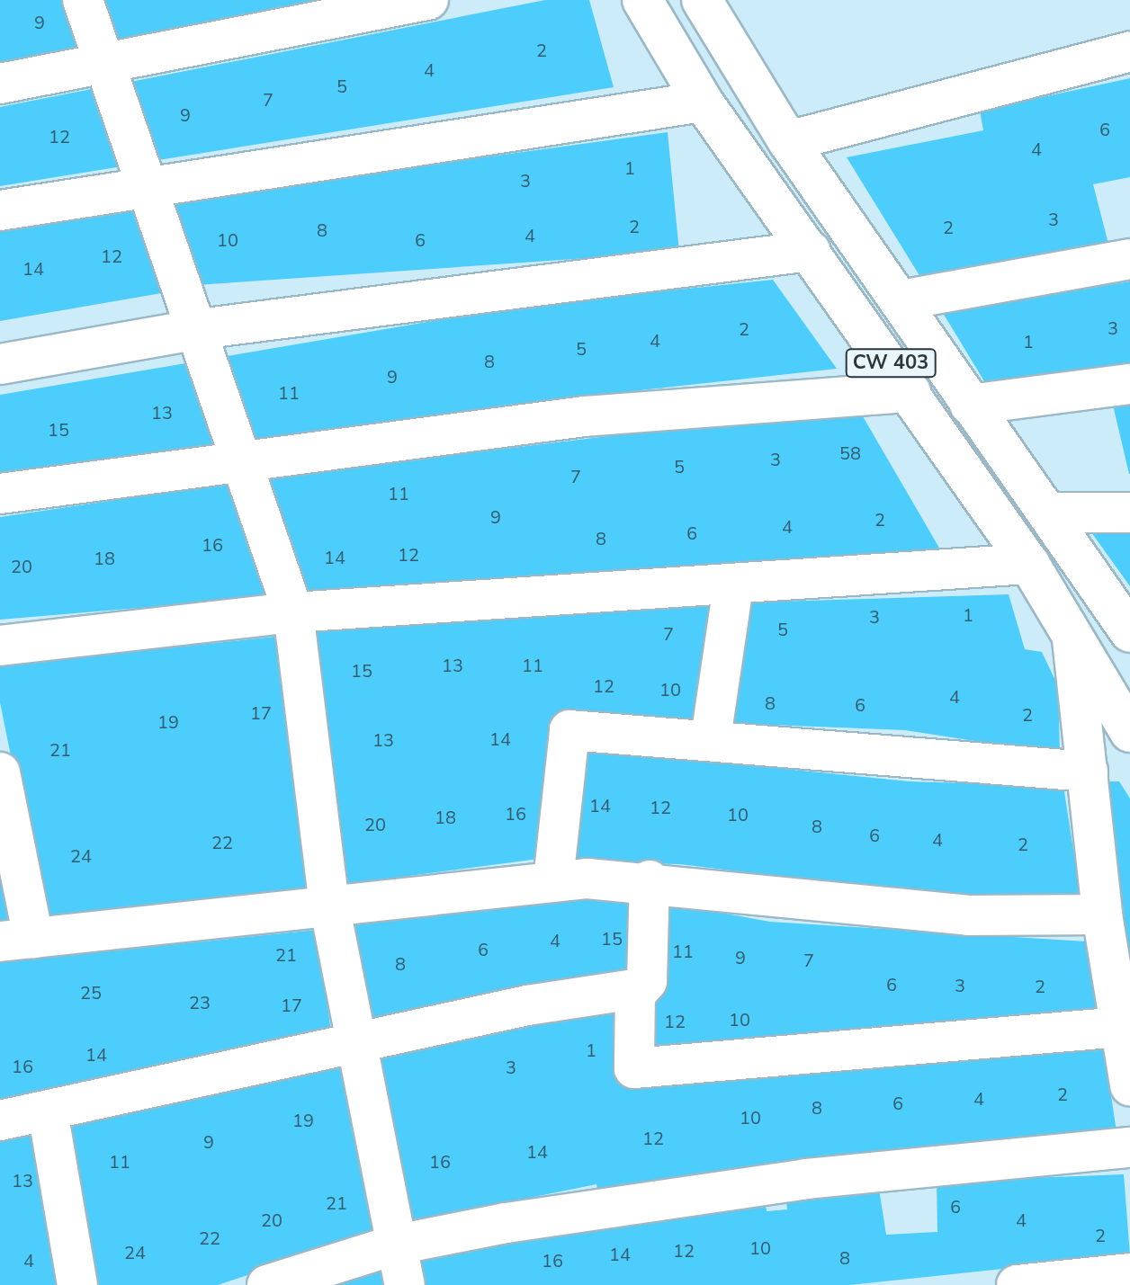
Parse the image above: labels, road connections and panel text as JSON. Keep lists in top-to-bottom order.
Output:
{
  "streets": {
    "street": ["CW 403"]
  },
  "house_numbers": [
    "9",
    "2",
    "4",
    "5",
    "7",
    "9",
    "6",
    "12",
    "4",
    "1",
    "3",
    "3",
    "2",
    "2",
    "8",
    "4",
    "10",
    "6",
    "12",
    "14",
    "3",
    "2",
    "4",
    "1",
    "5",
    "8",
    "9",
    "11",
    "13",
    "15",
    "58",
    "3",
    "5",
    "7",
    "11",
    "9",
    "2",
    "4",
    "6",
    "8",
    "16",
    "12",
    "14",
    "18",
    "20",
    "1",
    "3",
    "5",
    "7",
    "13",
    "11",
    "15",
    "12",
    "10",
    "4",
    "8",
    "6",
    "17",
    "2",
    "19",
    "14",
    "13",
    "21",
    "14",
    "12",
    "16",
    "10",
    "18",
    "20",
    "8",
    "6",
    "4",
    "22",
    "2",
    "24",
    "15",
    "4",
    "6",
    "11",
    "21",
    "9",
    "7",
    "8",
    "6",
    "3",
    "2",
    "25",
    "23",
    "17",
    "10",
    "12",
    "1",
    "14",
    "16",
    "3",
    "2",
    "4",
    "6",
    "8",
    "10",
    "19",
    "12",
    "9",
    "14",
    "11",
    "16",
    "13",
    "21",
    "6",
    "20",
    "4",
    "2",
    "22",
    "10",
    "12",
    "24",
    "14",
    "8",
    "4",
    "16"
  ]
}
